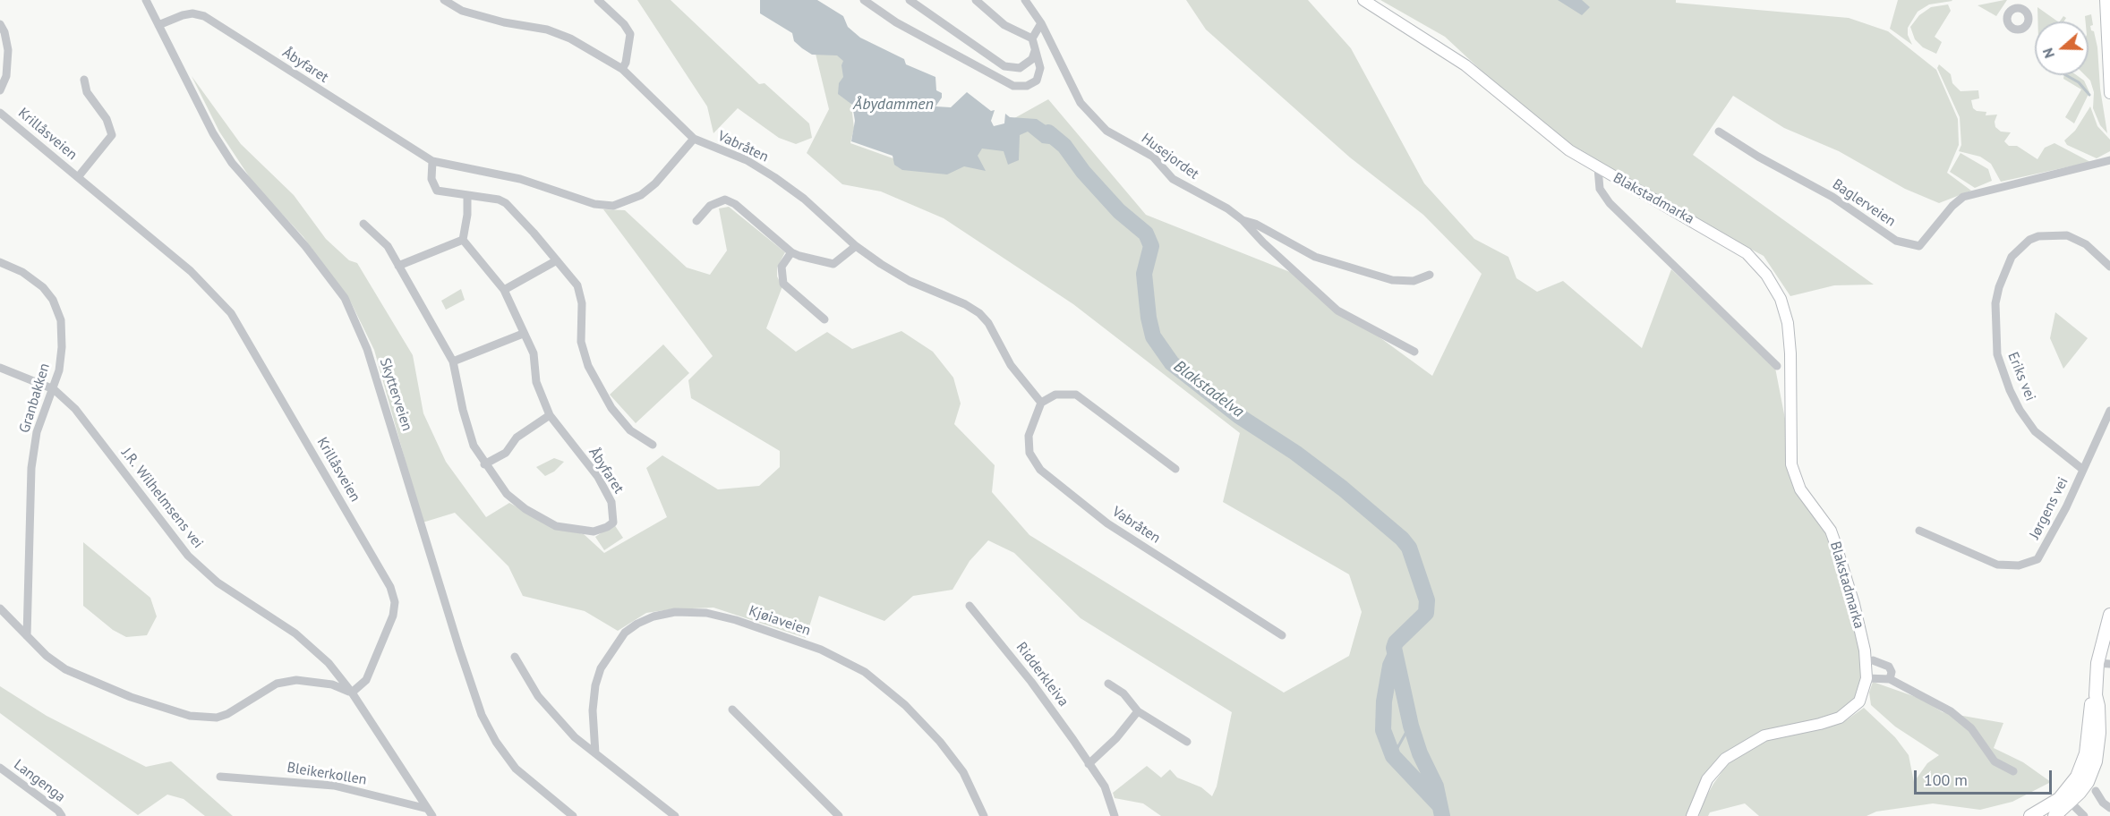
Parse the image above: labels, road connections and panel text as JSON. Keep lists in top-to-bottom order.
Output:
{
  "streets": {
    "main road": ["Blakstadmarka"],
    "street": [
      "Åbyfaret",
      "Krillåsveien",
      "Vabråten",
      "Husejordet",
      "Baglerveien",
      "Eriks vei",
      "Skytterveien",
      "Granbakken",
      "J.R. Wilhelmsens vei",
      "Jørgens vei",
      "Kjøiaveien",
      "Ridderkleiva",
      "Bleikerkollen",
      "Langenga"
    ]
  },
  "crossings": [
    ["Åbyfaret", "Vabråten"],
    ["Åbyfaret", "Skytterveien"],
    ["Krillåsveien", "J.R. Wilhelmsens vei"],
    ["Eriks vei", "Jørgens vei"],
    ["Granbakken", "J.R. Wilhelmsens vei"]
  ],
  "water": ["Åbydammen", "Blakstadelva"],
  "scale_bar": "100 m",
  "north": "left"
}
